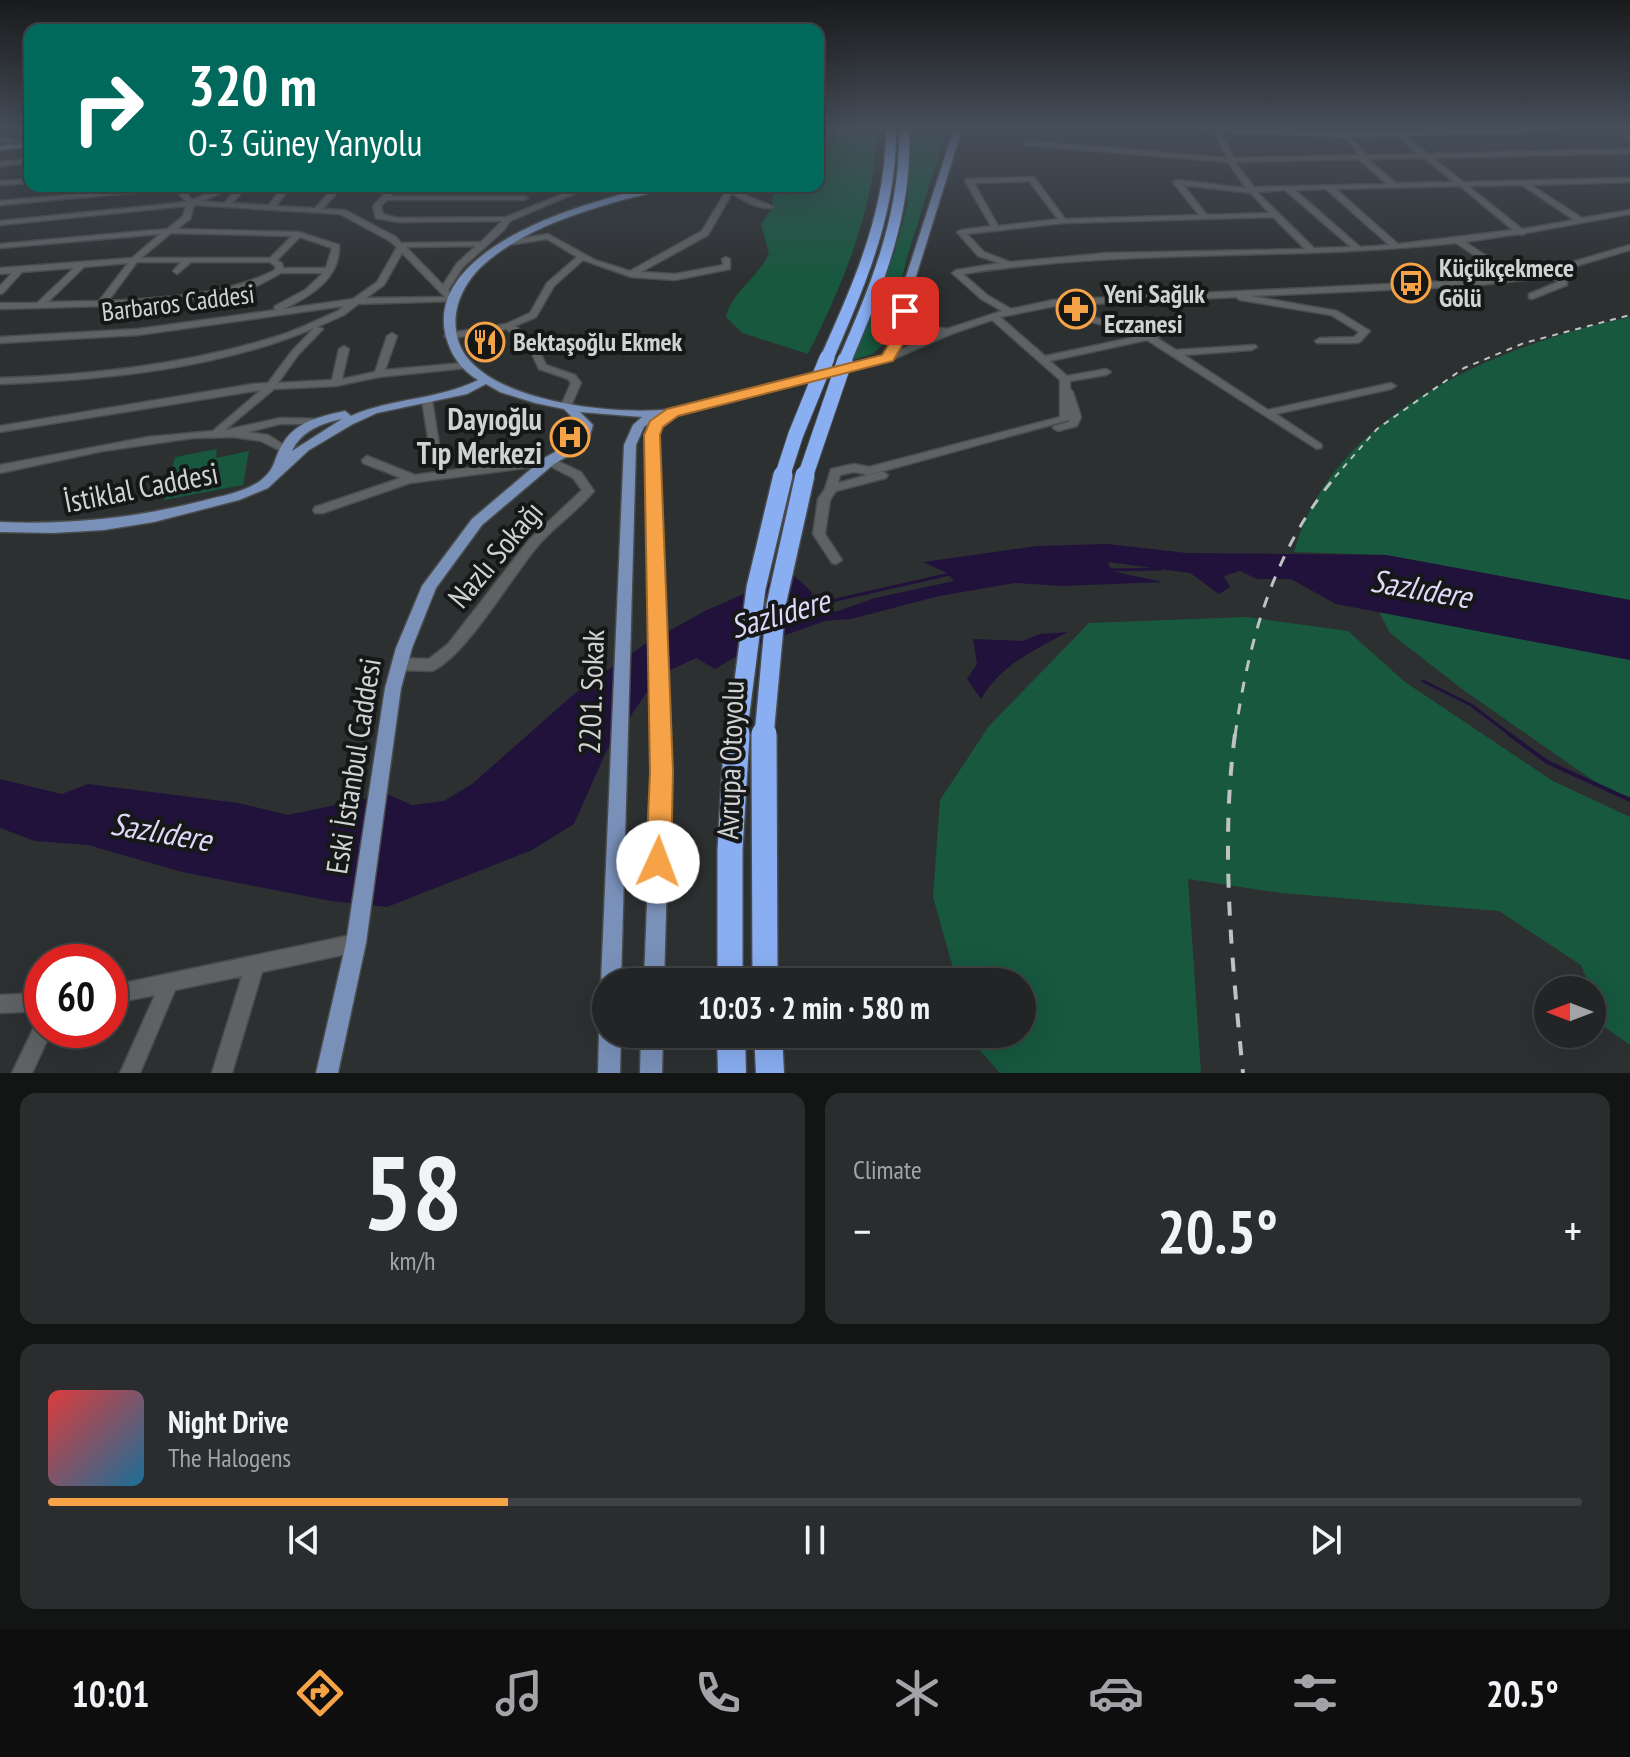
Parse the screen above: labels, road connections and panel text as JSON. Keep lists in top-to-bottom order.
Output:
{
  "streets": {
    "highway": ["Avrupa Otoyolu"],
    "main road": ["İstiklal Caddesi", "2201. Sokak", "Eski İstanbul Caddesi"],
    "street": ["Barbaros Caddesi", "Nazlı Sokağı"]
  },
  "crossings": [
    ["Nazlı Sokağı", "Eski İstanbul Caddesi"]
  ],
  "water": ["Sazlıdere"],
  "places": {
    "bus stop": ["Küçükçekmece Gölü"],
    "pharmacy": ["Yeni Sağlık Eczanesi"],
    "restaurant": ["Bektaşoğlu Ekmek"],
    "hospital": ["Dayıoğlu Tıp Merkezi"]
  },
  "north": "left",
  "page": {
    "turn": ["320 m", "O-3 Güney Yanyolu"],
    "limit": "60",
    "trip": "10:03 · 2 min · 580 m",
    "tile": [
      ["58", "km/h"],
      "Climate"
    ],
    "heat": ["−", "20.5°", "+"],
    "song": ["Night Drive", "The Halogens"],
    "tabs": ["10:01", "20.5°"]
  }
}
